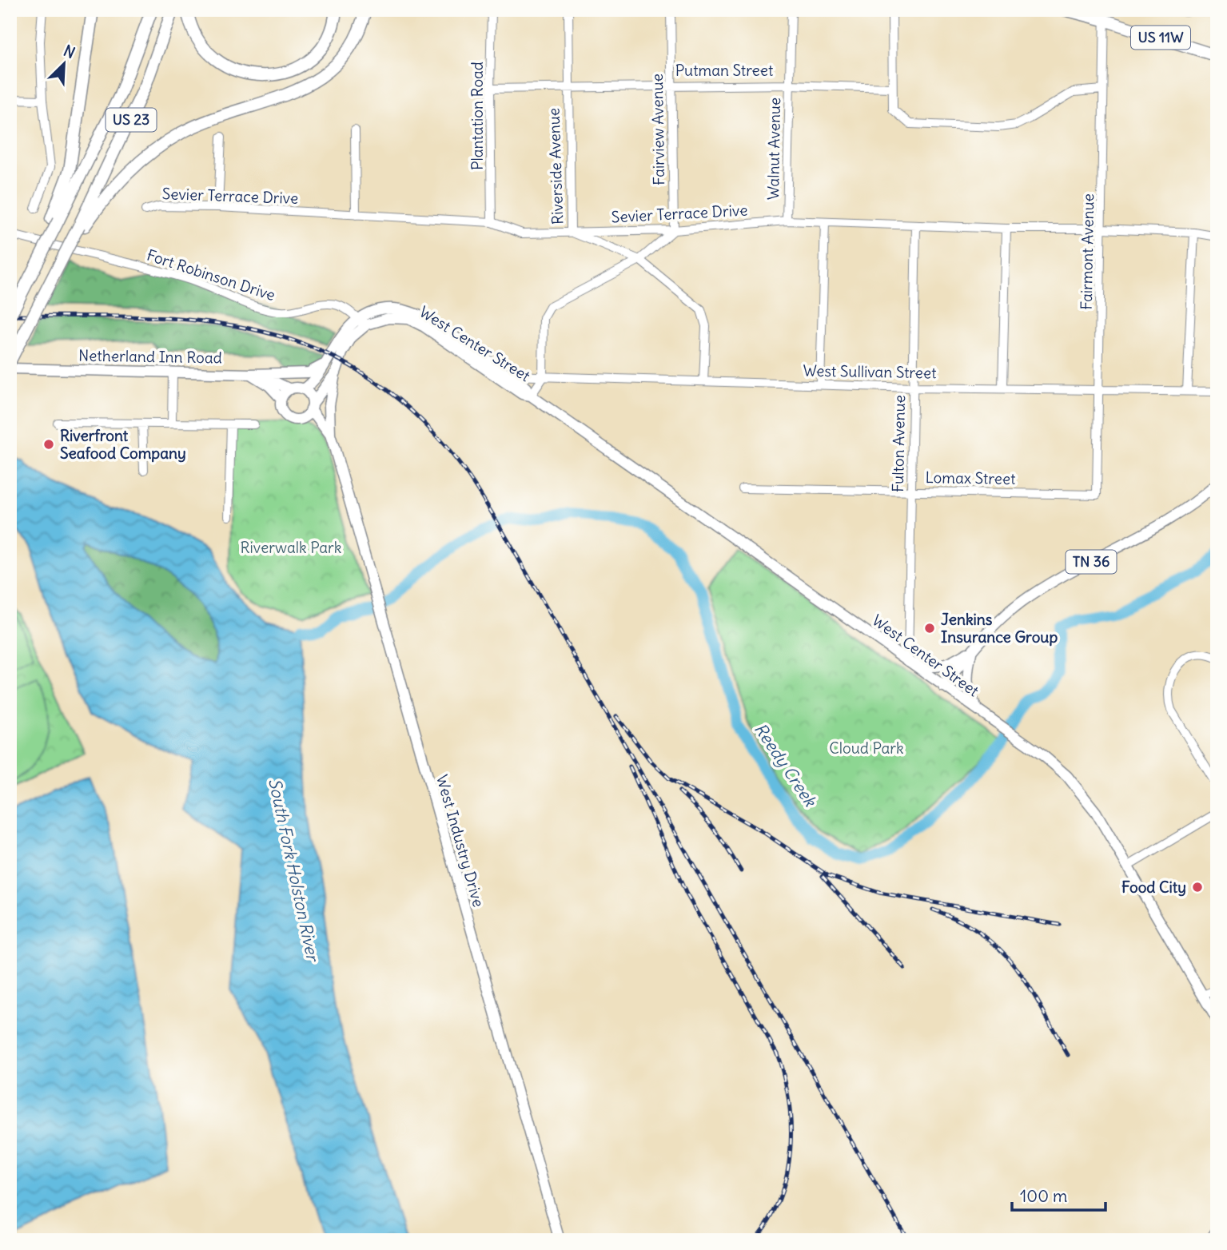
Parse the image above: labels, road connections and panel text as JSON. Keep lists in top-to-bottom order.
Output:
{
  "streets": {
    "highway": ["US 11W", "US 23"],
    "main road": [
      "West Center Street",
      "Netherland Inn Road",
      "TN 36",
      "West Industry Drive"
    ],
    "street": [
      "Putman Street",
      "Plantation Road",
      "Fairview Avenue",
      "Walnut Avenue",
      "Riverside Avenue",
      "Sevier Terrace Drive",
      "Fairmont Avenue",
      "Fort Robinson Drive",
      "West Sullivan Street",
      "Fulton Avenue",
      "Lomax Street"
    ]
  },
  "crossings": [
    ["US 11W", "Fairmont Avenue"],
    ["Putman Street", "Plantation Road"],
    ["Putman Street", "Fairview Avenue"],
    ["Putman Street", "Walnut Avenue"],
    ["Putman Street", "Riverside Avenue"],
    ["Plantation Road", "Sevier Terrace Drive"],
    ["Fairview Avenue", "Sevier Terrace Drive"],
    ["Walnut Avenue", "Sevier Terrace Drive"],
    ["Riverside Avenue", "Sevier Terrace Drive"],
    ["Riverside Avenue", "West Sullivan Street"],
    ["Sevier Terrace Drive", "Fairmont Avenue"],
    ["Sevier Terrace Drive", "Fulton Avenue"],
    ["Fairmont Avenue", "West Sullivan Street"],
    ["Fairmont Avenue", "Lomax Street"],
    ["Fort Robinson Drive", "West Center Street"],
    ["West Center Street", "Netherland Inn Road"],
    ["West Center Street", "West Sullivan Street"],
    ["West Center Street", "Fulton Avenue"],
    ["West Center Street", "TN 36"],
    ["West Center Street", "West Industry Drive"],
    ["Netherland Inn Road", "West Industry Drive"],
    ["West Sullivan Street", "Fulton Avenue"],
    ["Fulton Avenue", "Lomax Street"]
  ],
  "water": ["Reedy Creek", "South Fork Holston River"],
  "parks": ["Riverwalk Park", "Cloud Park"],
  "places": ["Riverfront Seafood Company", "Jenkins Insurance Group", "Food City"],
  "scale_bar": "100 m",
  "north": "top right"
}
